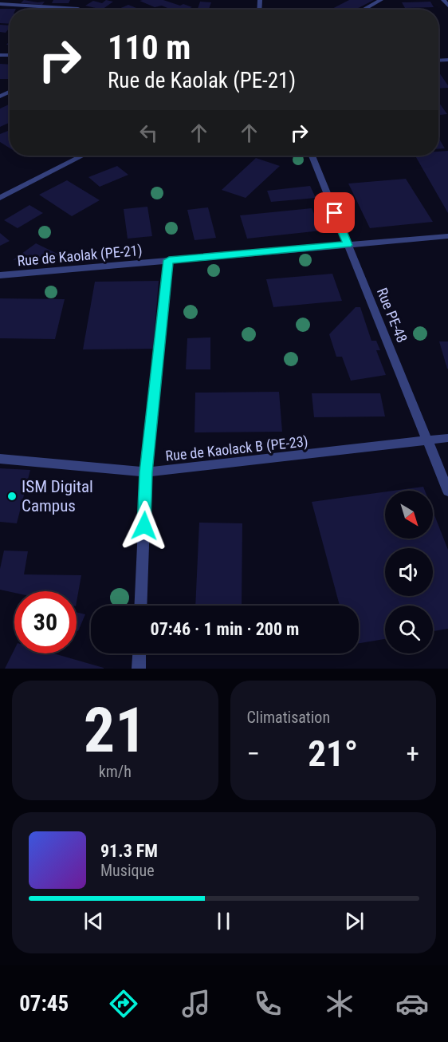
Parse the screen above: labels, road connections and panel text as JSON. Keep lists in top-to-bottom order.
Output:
{
  "streets": {
    "street": ["Rue de Kaolak (PE-21)", "Rue PE-48", "Rue de Kaolack B (PE-23)"]
  },
  "crossings": [
    ["Rue de Kaolak (PE-21)", "Rue PE-48"],
    ["Rue PE-48", "Rue de Kaolack B (PE-23)"]
  ],
  "places": ["ISM Digital Campus"],
  "north": "bottom right",
  "page": {
    "turn": ["110 m", "Rue de Kaolak (PE-21)"],
    "limit": "30",
    "trip": "07:46 · 1 min · 200 m",
    "tile": [
      ["21", "km/h"],
      "Climatisation"
    ],
    "heat": ["−", "21°", "+"],
    "song": ["91.3 FM", "Musique"],
    "tabs": "07:45"
  }
}
